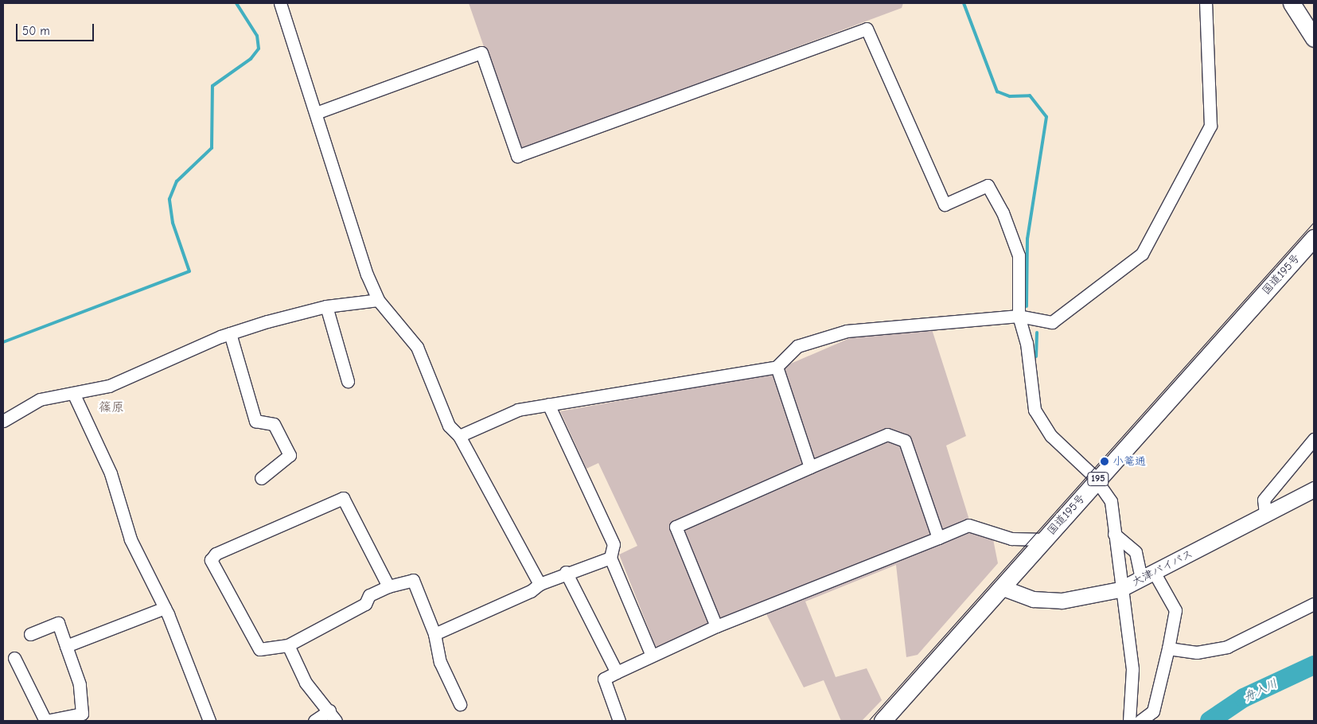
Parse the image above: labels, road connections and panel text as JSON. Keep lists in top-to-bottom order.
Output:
{
  "streets": {
    "highway": ["国道195号", "195"],
    "main road": ["大津バイパス"]
  },
  "crossings": [
    ["国道195号", "大津バイパス"]
  ],
  "districts": ["篠原"],
  "water": ["舟入川"],
  "places": ["小篭通"],
  "scale_bar": "50 m"
}
